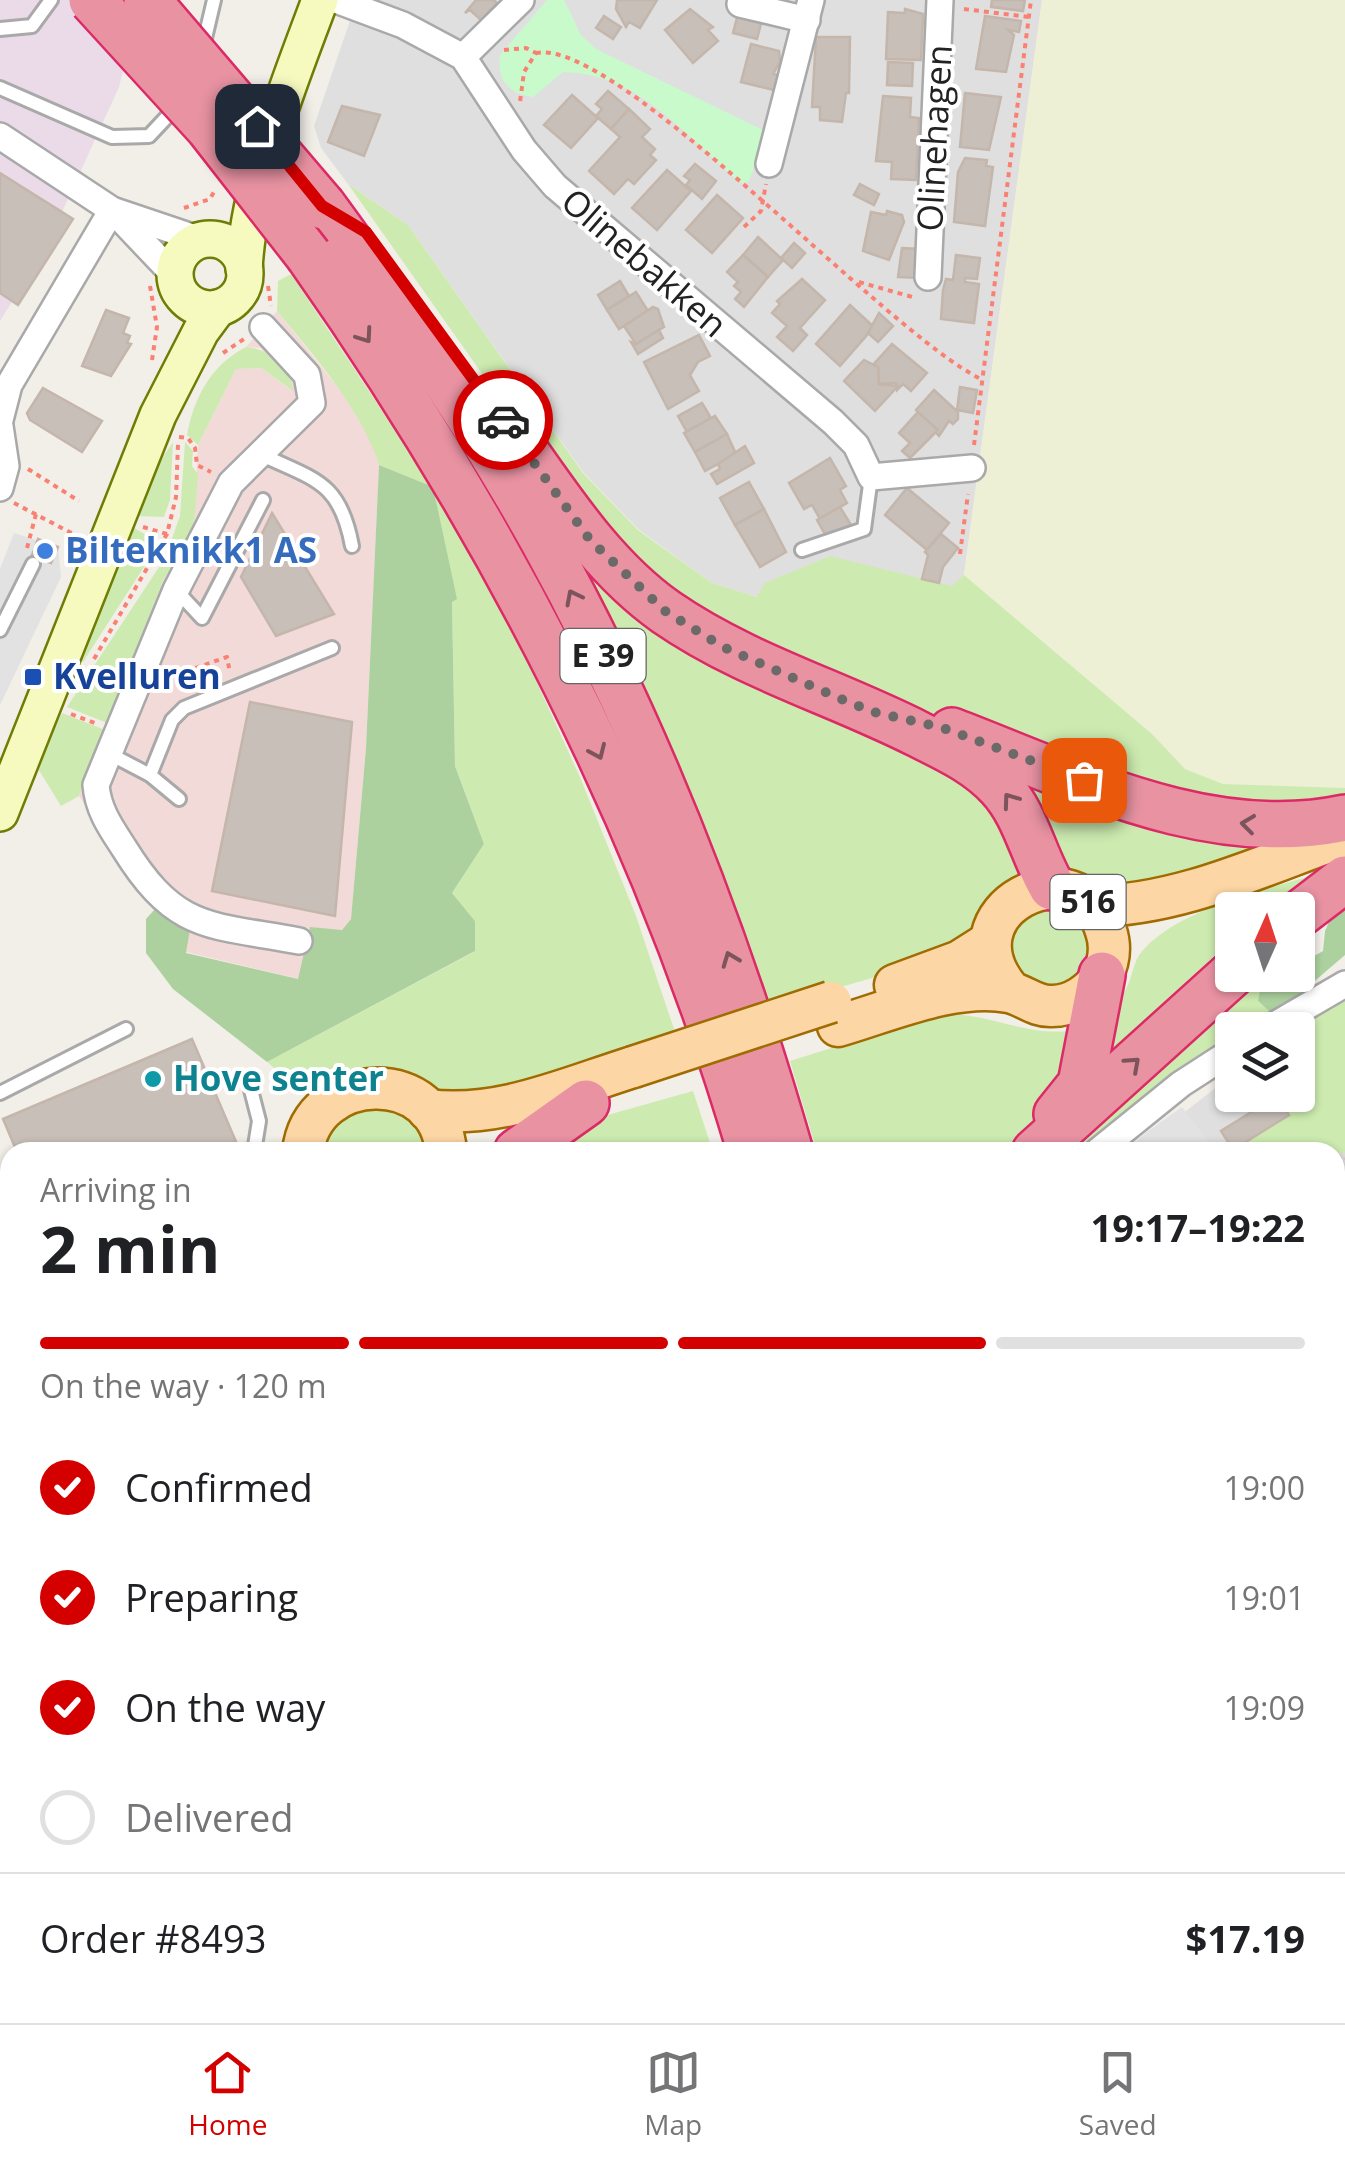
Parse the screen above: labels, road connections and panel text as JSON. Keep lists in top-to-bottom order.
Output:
{
  "streets": {
    "highway": ["E 39"],
    "main road": ["516"],
    "street": ["Olinehagen", "Olinebakken"]
  },
  "crossings": [
    ["E 39", "516"]
  ],
  "places": {
    "other": ["Bilteknikk1 AS", "Hove senter"],
    "transit": ["Kvelluren"]
  },
  "north": "top",
  "page": {
    "heading": ["2 min", "Arriving in", "19:17–19:22"],
    "panel": ["Order #8493", "$17.19"],
    "bar": "On the way · 120 m",
    "list": [
      ["Confirmed", "19:00"],
      ["Preparing", "19:01"],
      ["On the way", "19:09"],
      "Delivered"
    ],
    "tabs": ["Home", "Map", "Saved"]
  }
}
